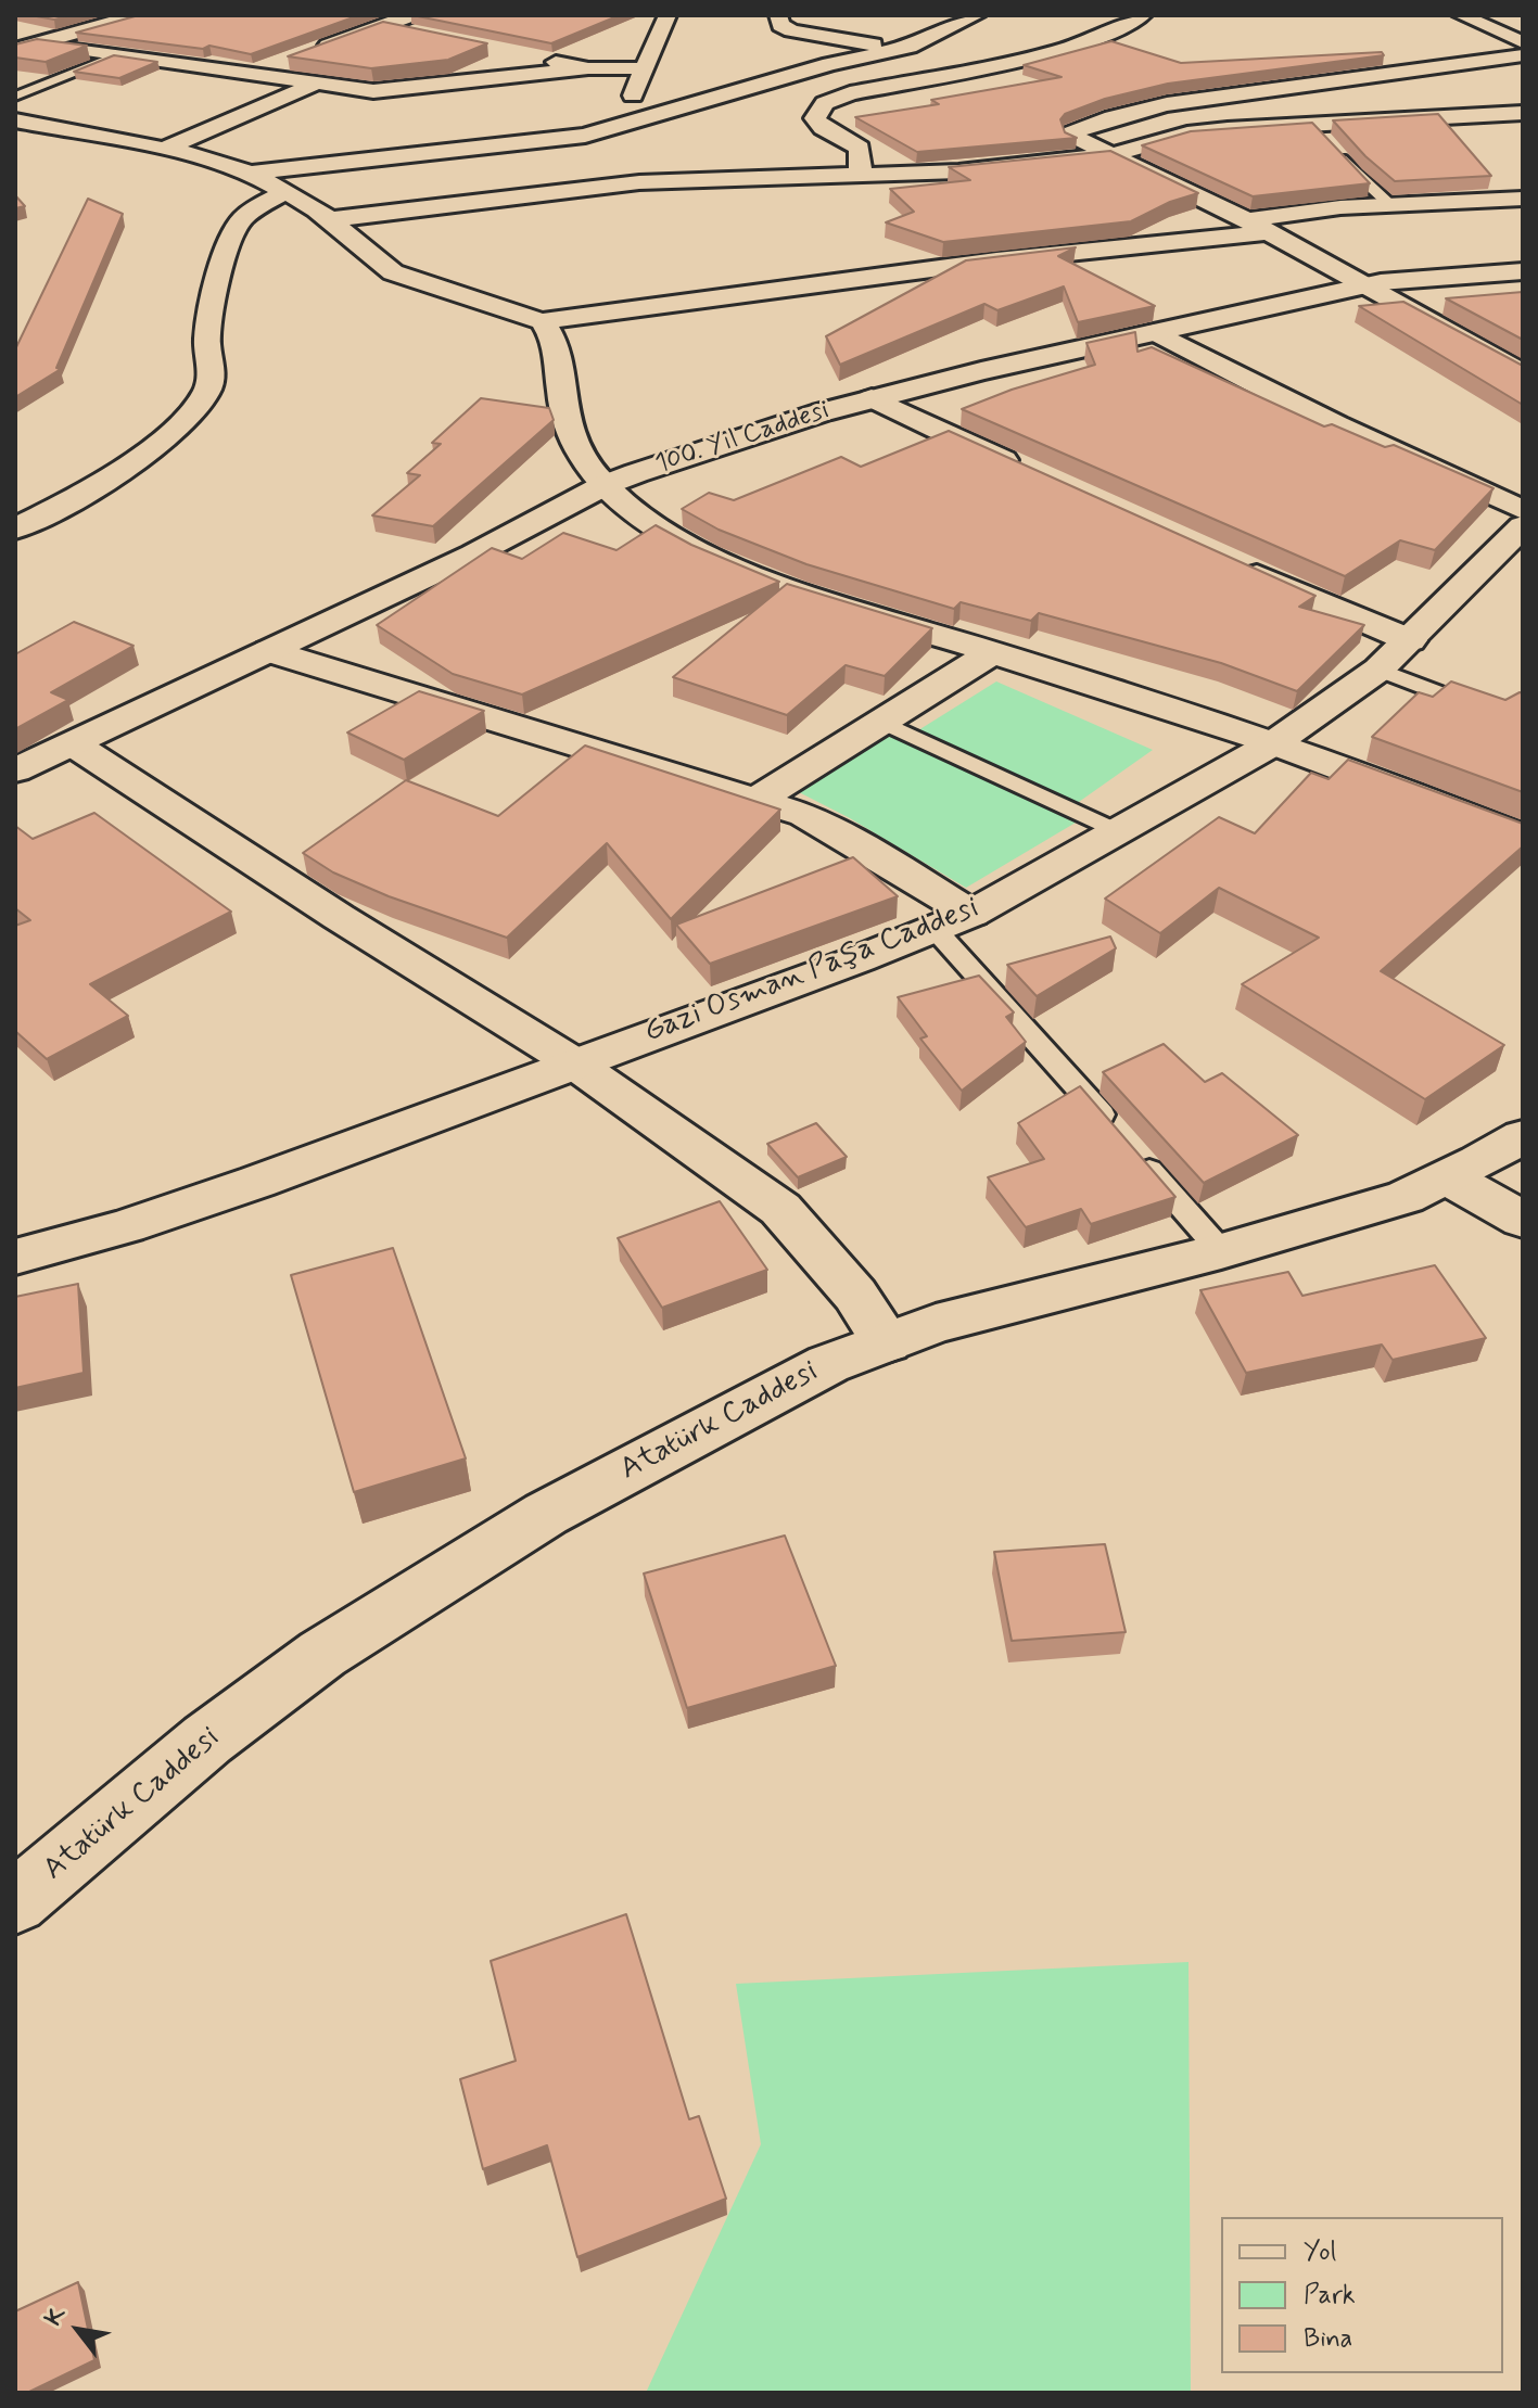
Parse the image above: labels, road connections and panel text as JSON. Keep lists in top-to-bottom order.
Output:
{
  "streets": {
    "street": ["100. Yıl Caddesi", "Gazi Osman Paşa Caddesi", "Atatürk Caddesi"]
  },
  "legend": ["Yol", "Park", "Bina"],
  "north": "top left"
}
